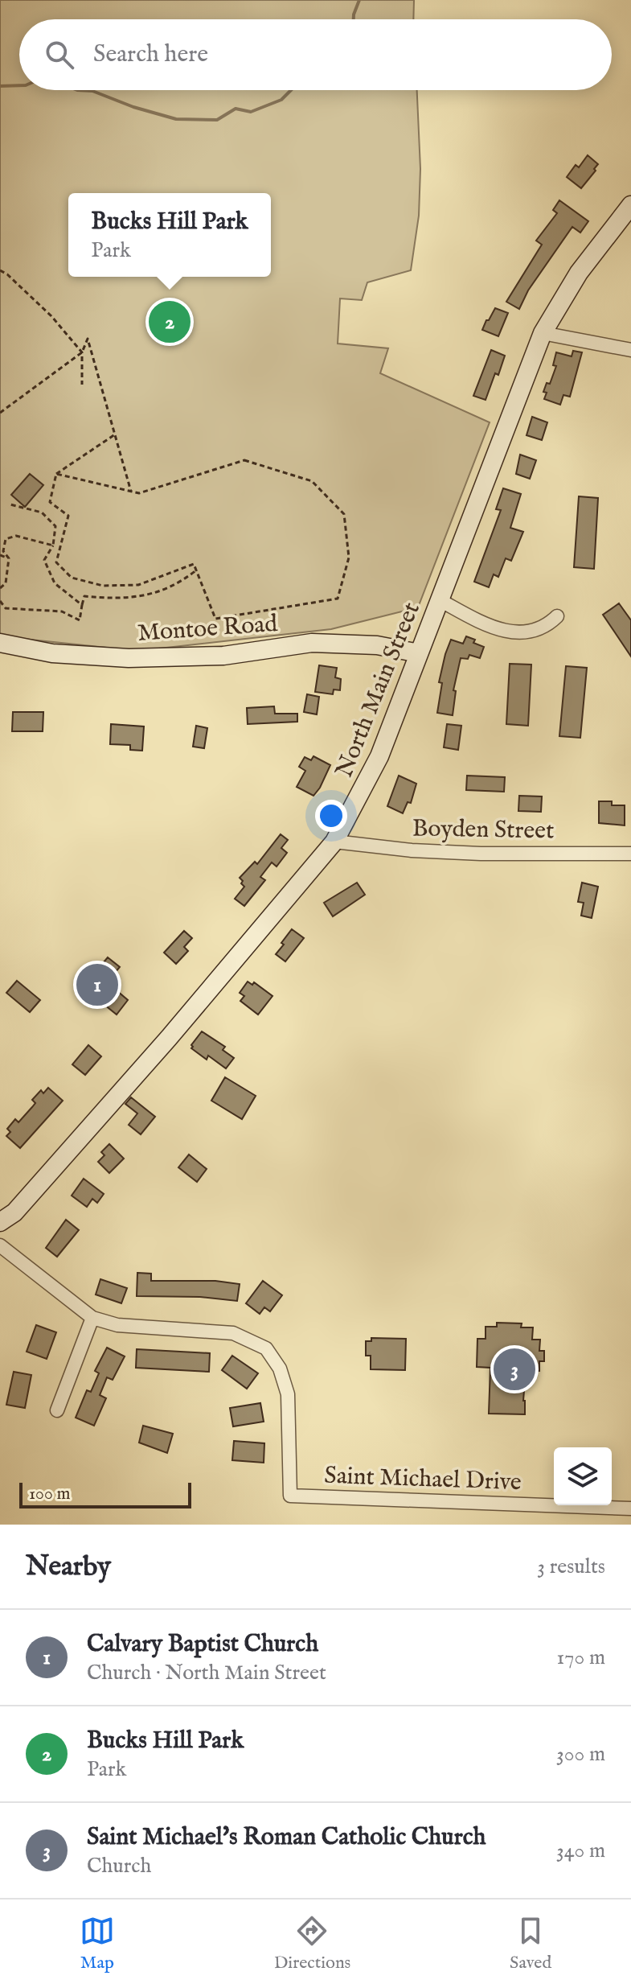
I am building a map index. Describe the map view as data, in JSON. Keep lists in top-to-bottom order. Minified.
{"streets":{"main road":["Montoe Road","North Main Street"],"street":["Boyden Street","Saint Michael Drive"]},"crossings":[["Montoe Road","North Main Street"],["North Main Street","Boyden Street"]],"scale_bar":"100 m","page":{"search":"Search here","popup":["Bucks Hill Park","Park"],"pins":["2","1","3"],"scale":"100 m","heading":["Nearby","3 results"],"list":[{"mark":"1","name":"Calvary Baptist Church","note":"Church · North Main Street","value":"170 m"},{"mark":"2","name":"Bucks Hill Park","note":"Park","value":"300 m"},{"mark":"3","name":"Saint Michael's Roman Catholic Church","note":"Church","value":"340 m"}],"nav":["Map","Directions","Saved"]}}
